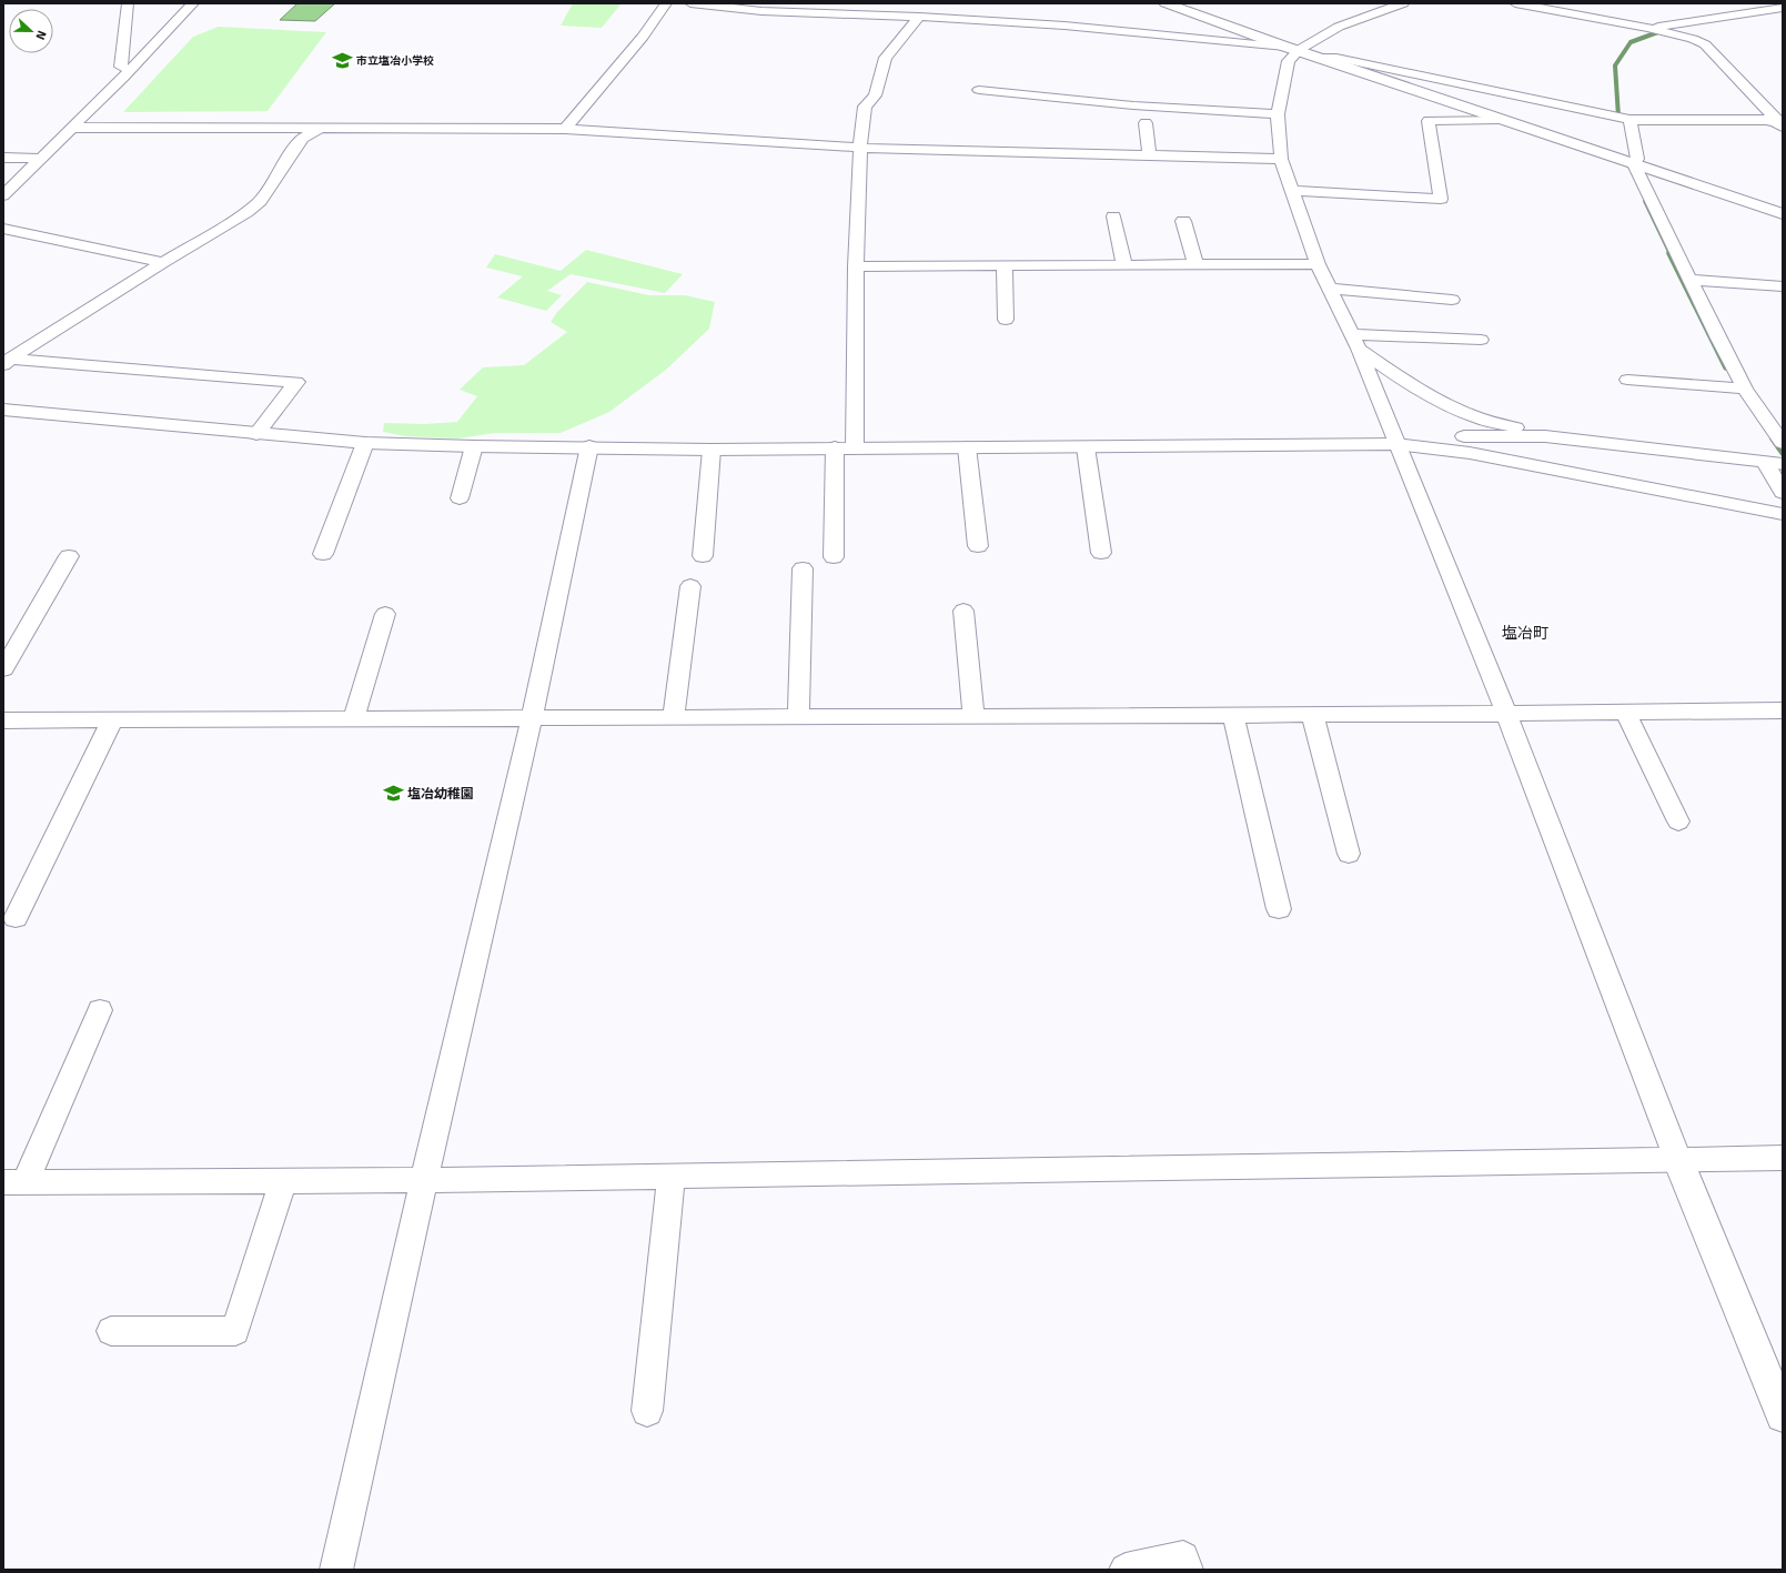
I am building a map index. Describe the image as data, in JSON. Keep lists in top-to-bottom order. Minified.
{"districts":["塩冶町"],"places":{"school or university":["市立塩冶小学校","塩冶幼稚園"]},"north":"right"}
